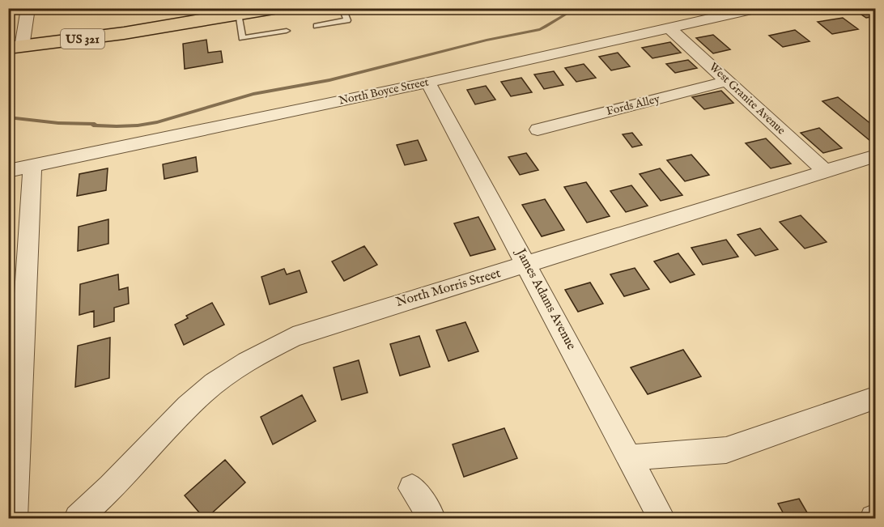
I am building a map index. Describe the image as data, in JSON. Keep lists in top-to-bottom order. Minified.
{"streets":{"main road":["US 321"],"street":["North Boyce Street","West Granite Avenue","Fords Alley","North Morris Street","James Adams Avenue"]},"crossings":[["North Boyce Street","West Granite Avenue"],["North Boyce Street","James Adams Avenue"],["West Granite Avenue","Fords Alley"],["West Granite Avenue","North Morris Street"],["North Morris Street","James Adams Avenue"]]}
